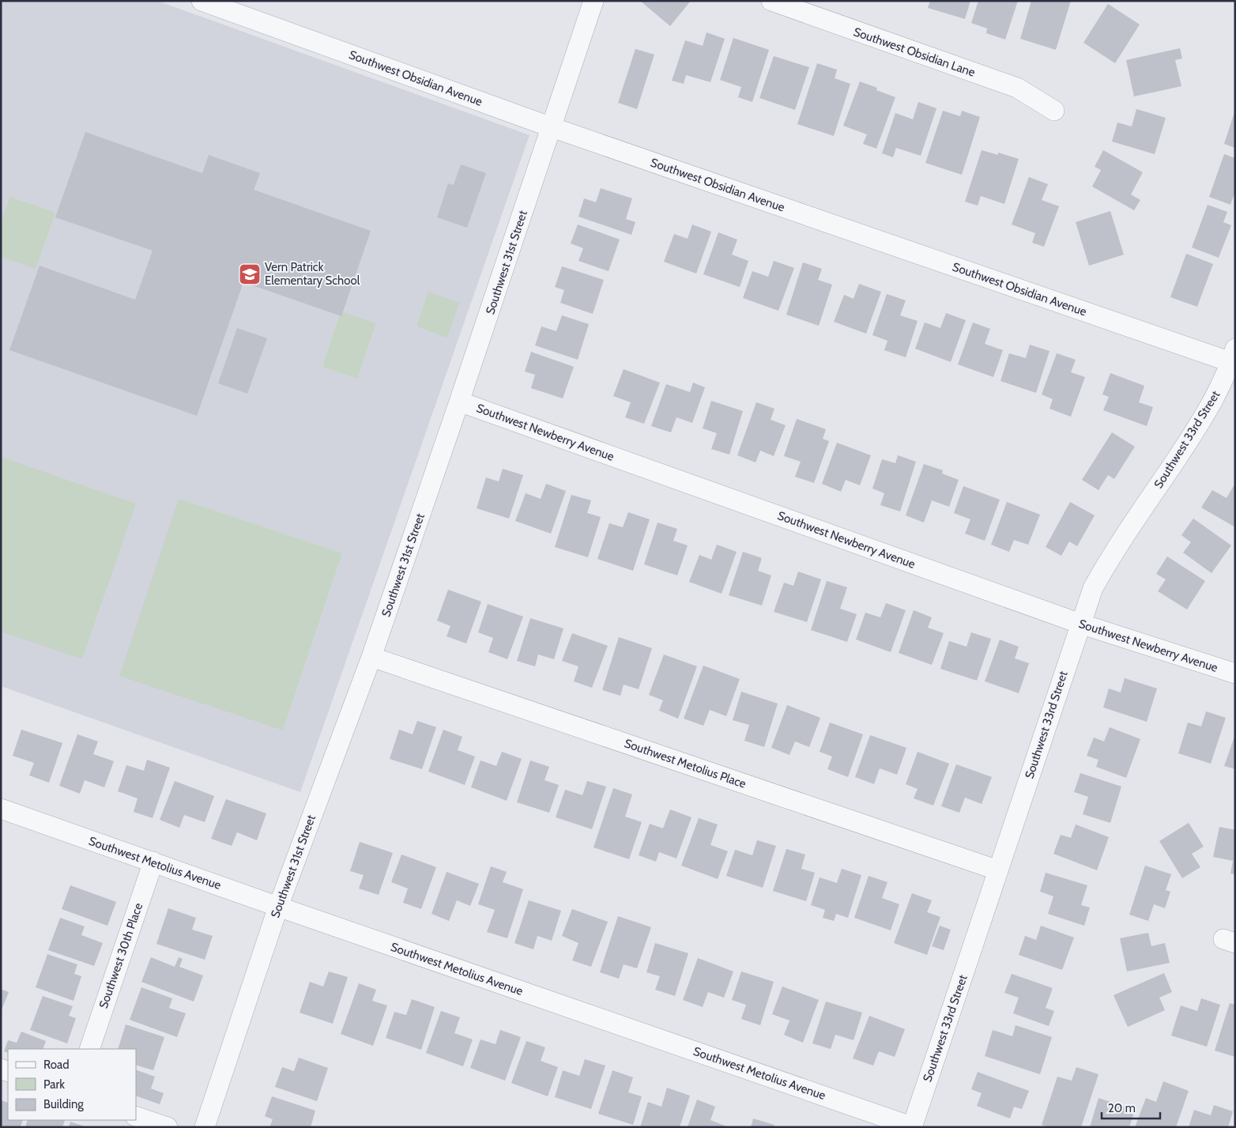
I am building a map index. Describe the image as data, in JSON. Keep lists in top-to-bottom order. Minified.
{"streets":{"street":["Southwest Obsidian Lane","Southwest Obsidian Avenue","Southwest 31st Street","Southwest Newberry Avenue","Southwest 33rd Street","Southwest Metolius Place","Southwest Metolius Avenue","Southwest 30th Place"]},"crossings":[["Southwest Obsidian Avenue","Southwest 31st Street"],["Southwest Obsidian Avenue","Southwest 33rd Street"],["Southwest 31st Street","Southwest Newberry Avenue"],["Southwest 31st Street","Southwest Metolius Place"],["Southwest 31st Street","Southwest Metolius Avenue"],["Southwest Newberry Avenue","Southwest 33rd Street"],["Southwest 33rd Street","Southwest Metolius Place"],["Southwest 33rd Street","Southwest Metolius Avenue"],["Southwest Metolius Avenue","Southwest 30th Place"]],"places":{"school or university":["Vern Patrick Elementary School"]},"legend":["Road","Park","Building"],"scale_bar":"20 m"}
